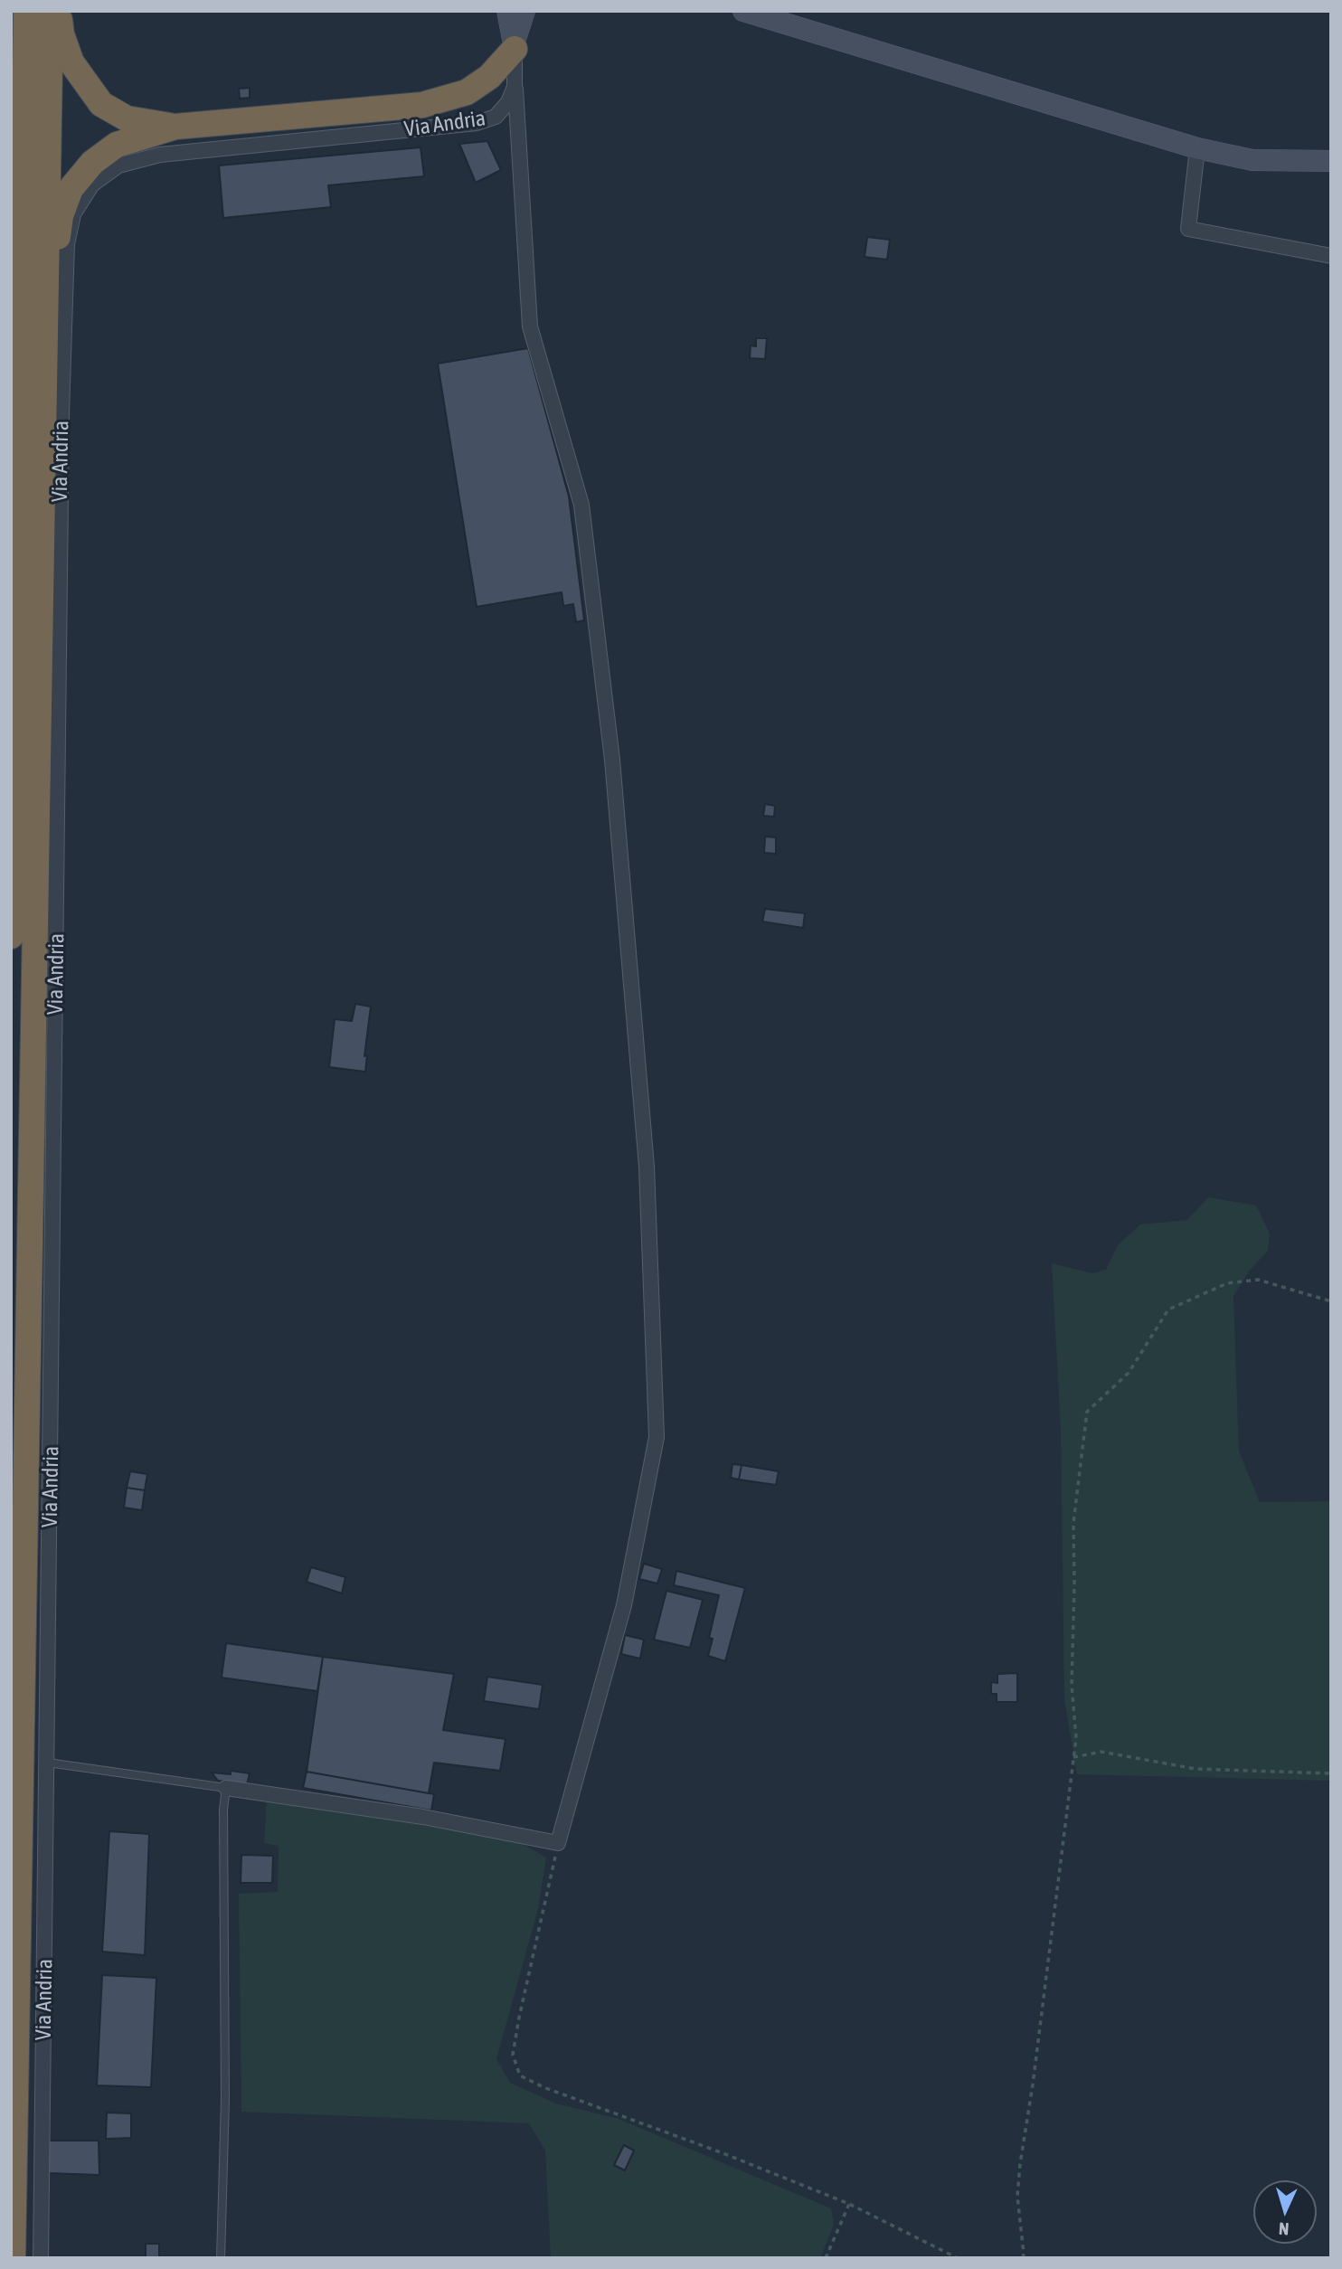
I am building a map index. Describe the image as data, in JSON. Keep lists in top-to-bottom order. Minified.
{"streets":{"street":["Via Andria"]},"north":"bottom"}
